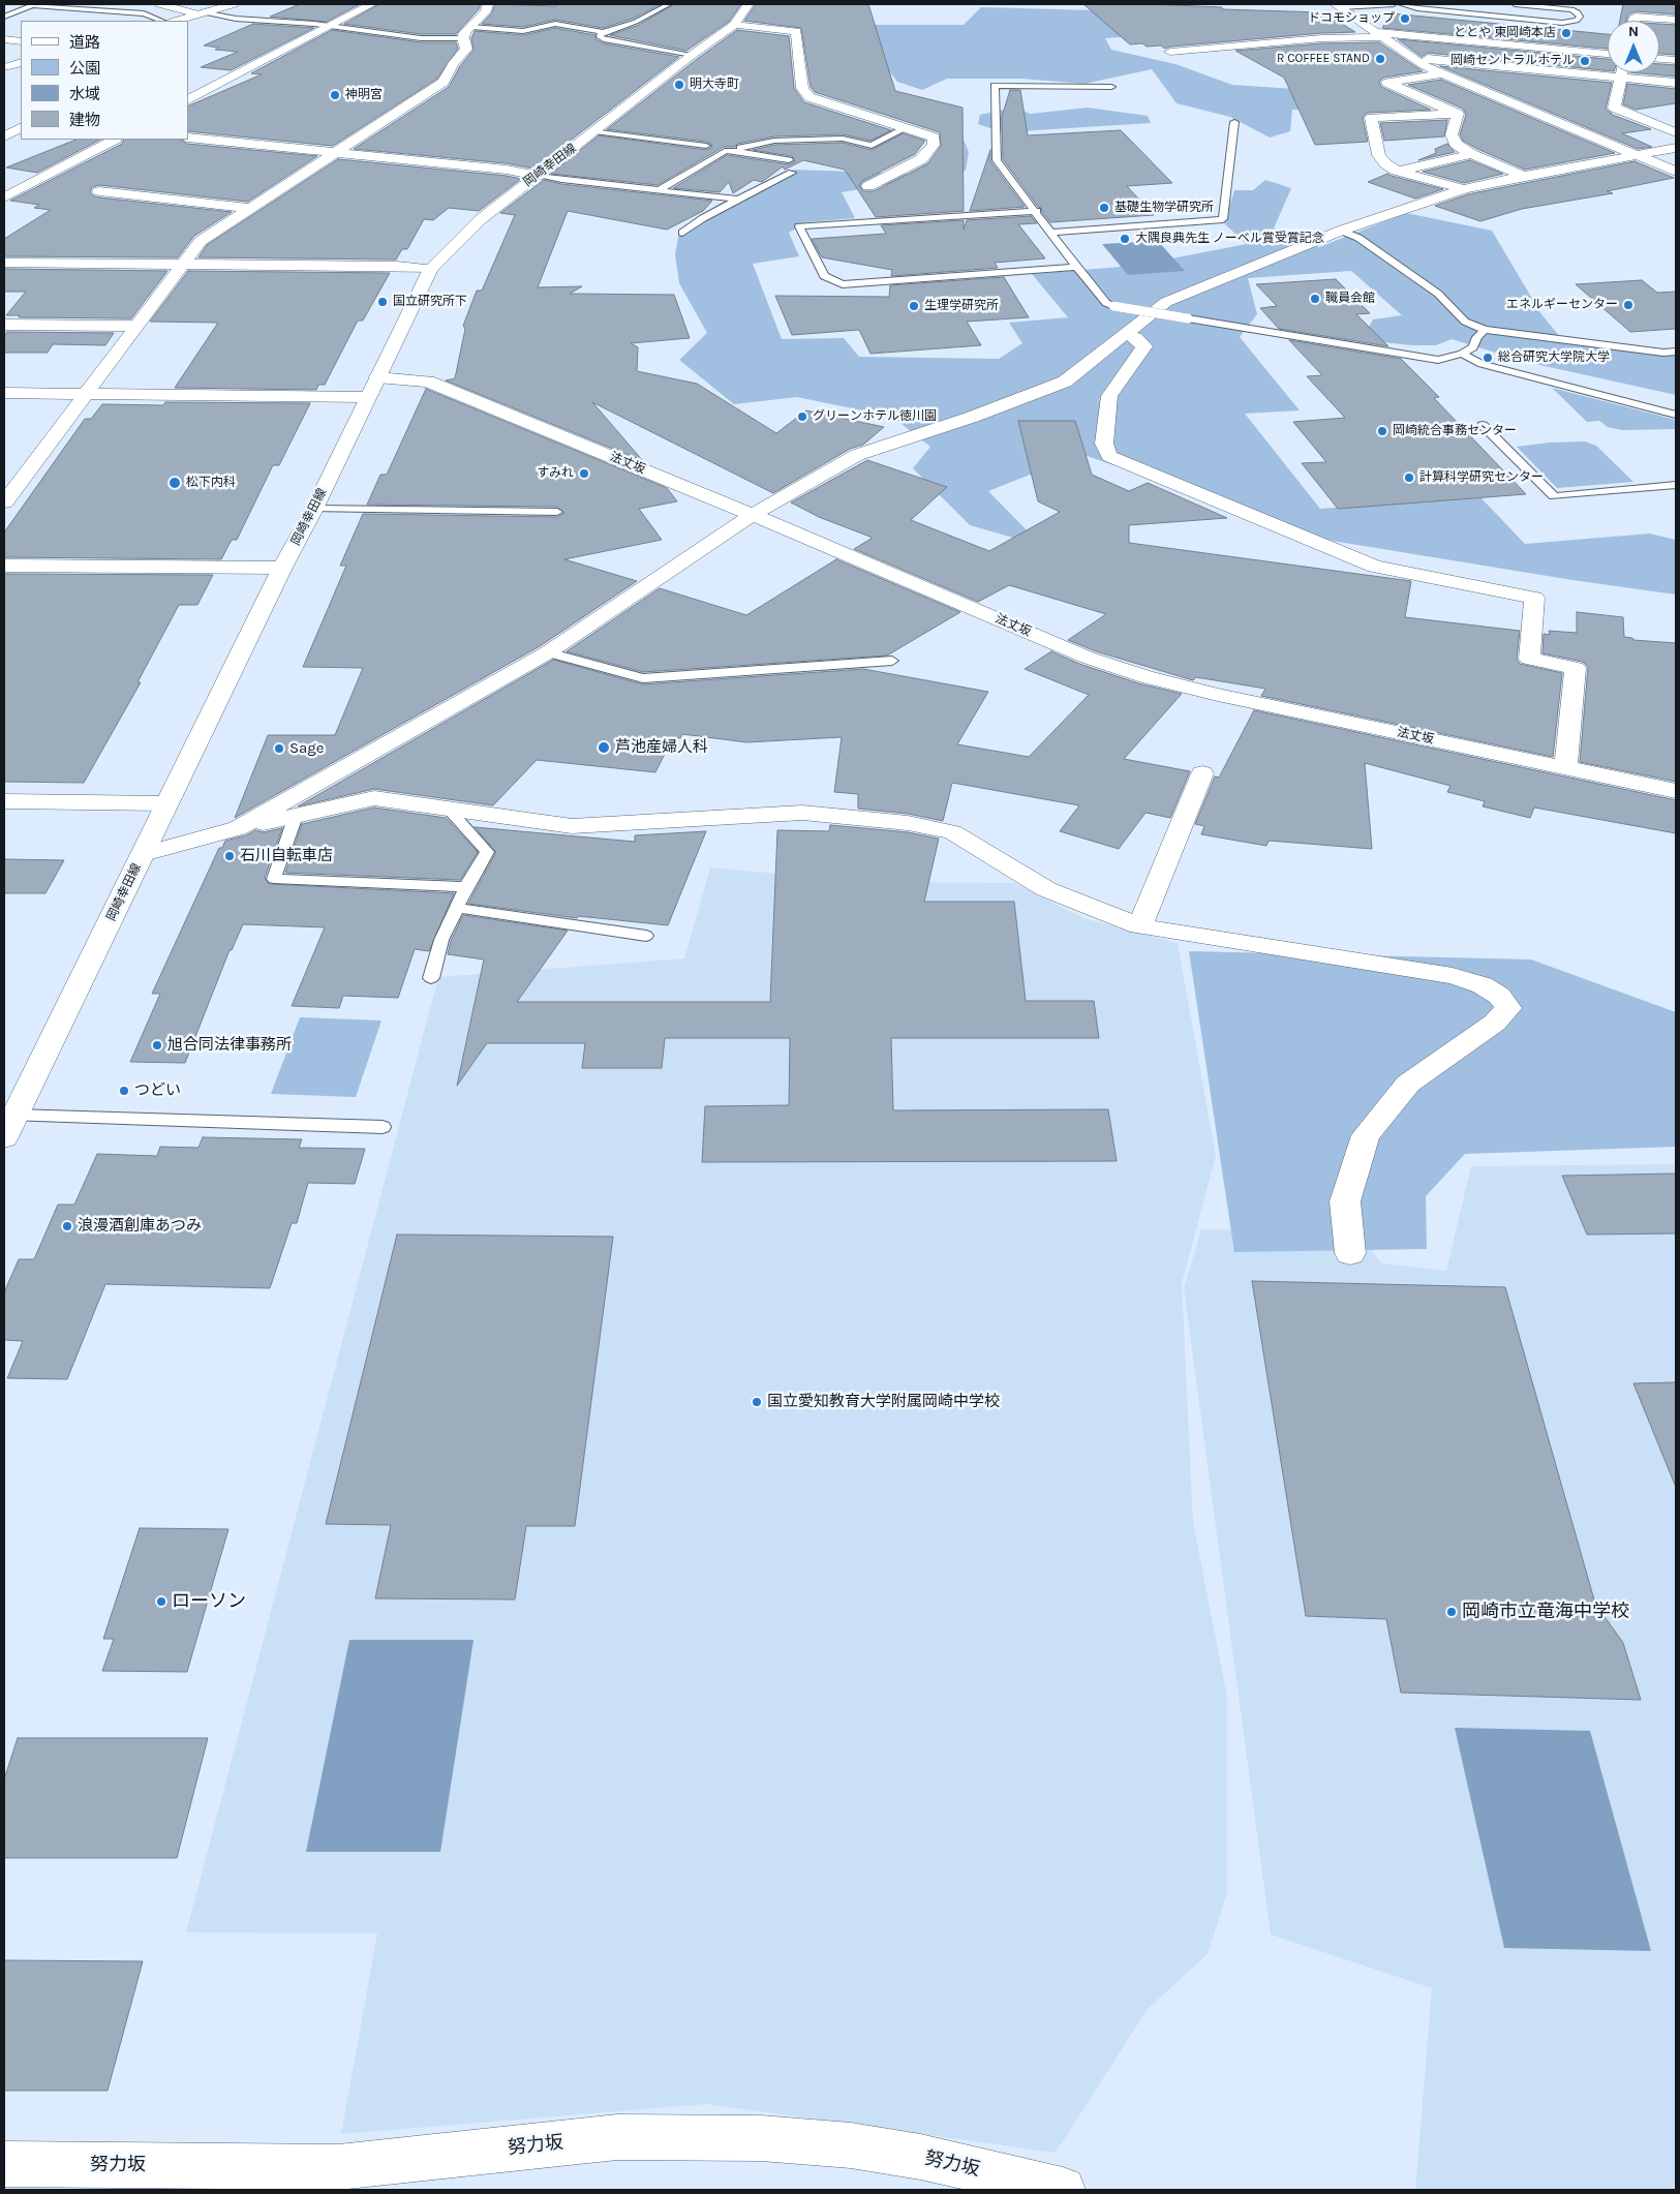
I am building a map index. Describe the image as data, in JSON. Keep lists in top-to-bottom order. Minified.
{"streets":{"street":["岡崎幸田線","法丈坂","努力坂"]},"crossings":[["岡崎幸田線","法丈坂"]],"places":["ドコモショップ","ととや 東岡崎本店","R COFFEE STAND","岡崎セントラルホテル","明大寺町","神明宮","基礎生物学研究所","大隅良典先生 ノーベル賞受賞記念","職員会館","国立研究所下","エネルギーセンター","生理学研究所","総合研究大学院大学","グリーンホテル徳川園","岡崎統合事務センター","すみれ","計算科学研究センター","松下内科","芦池産婦人科","Sage","石川自転車店","旭合同法律事務所","つどい","浪漫酒創庫あつみ","国立愛知教育大学附属岡崎中学校","ローソン","岡崎市立竜海中学校"],"legend":["道路","公園","水域","建物"],"north":"top"}
